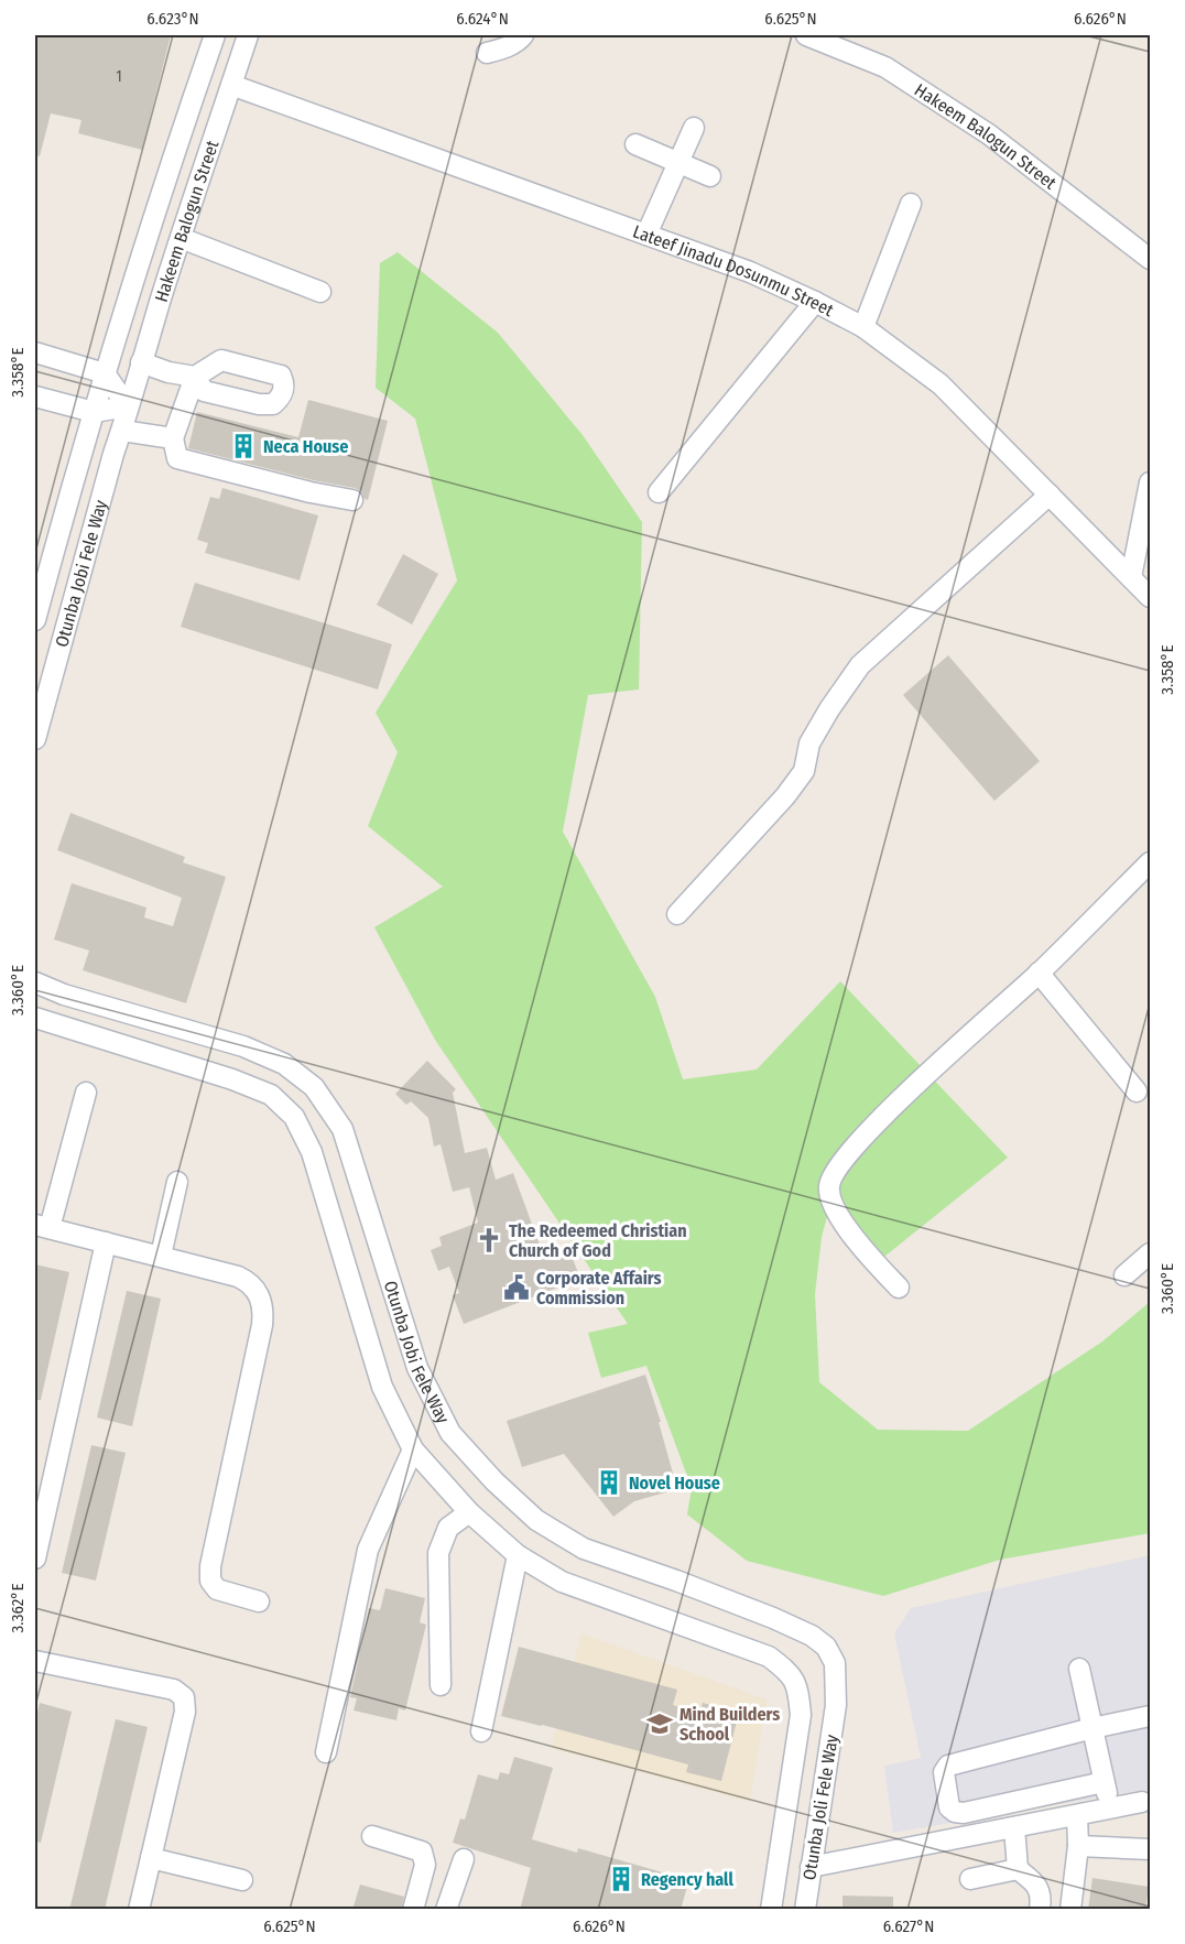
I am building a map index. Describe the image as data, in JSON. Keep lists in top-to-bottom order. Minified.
{"streets":{"street":["Hakeem Balogun Street","Lateef Jinadu Dosunmu Street","Otunba Jobi Fele Way","Otunba Joli Fele Way"]},"crossings":[["Hakeem Balogun Street","Lateef Jinadu Dosunmu Street"],["Hakeem Balogun Street","Otunba Jobi Fele Way"],["Otunba Jobi Fele Way","Otunba Joli Fele Way"]],"places":{"building":["Neca House","Novel House","Regency hall"],"church":["The Redeemed Christian Church of God"],"public building":["Corporate Affairs Commission"],"school or university":["Mind Builders School"]},"house_numbers":["1"],"coordinates":["6.623°N","6.624°N","6.625°N","6.626°N","3.358°E","3.360°E","3.362°E","6.627°N"]}
